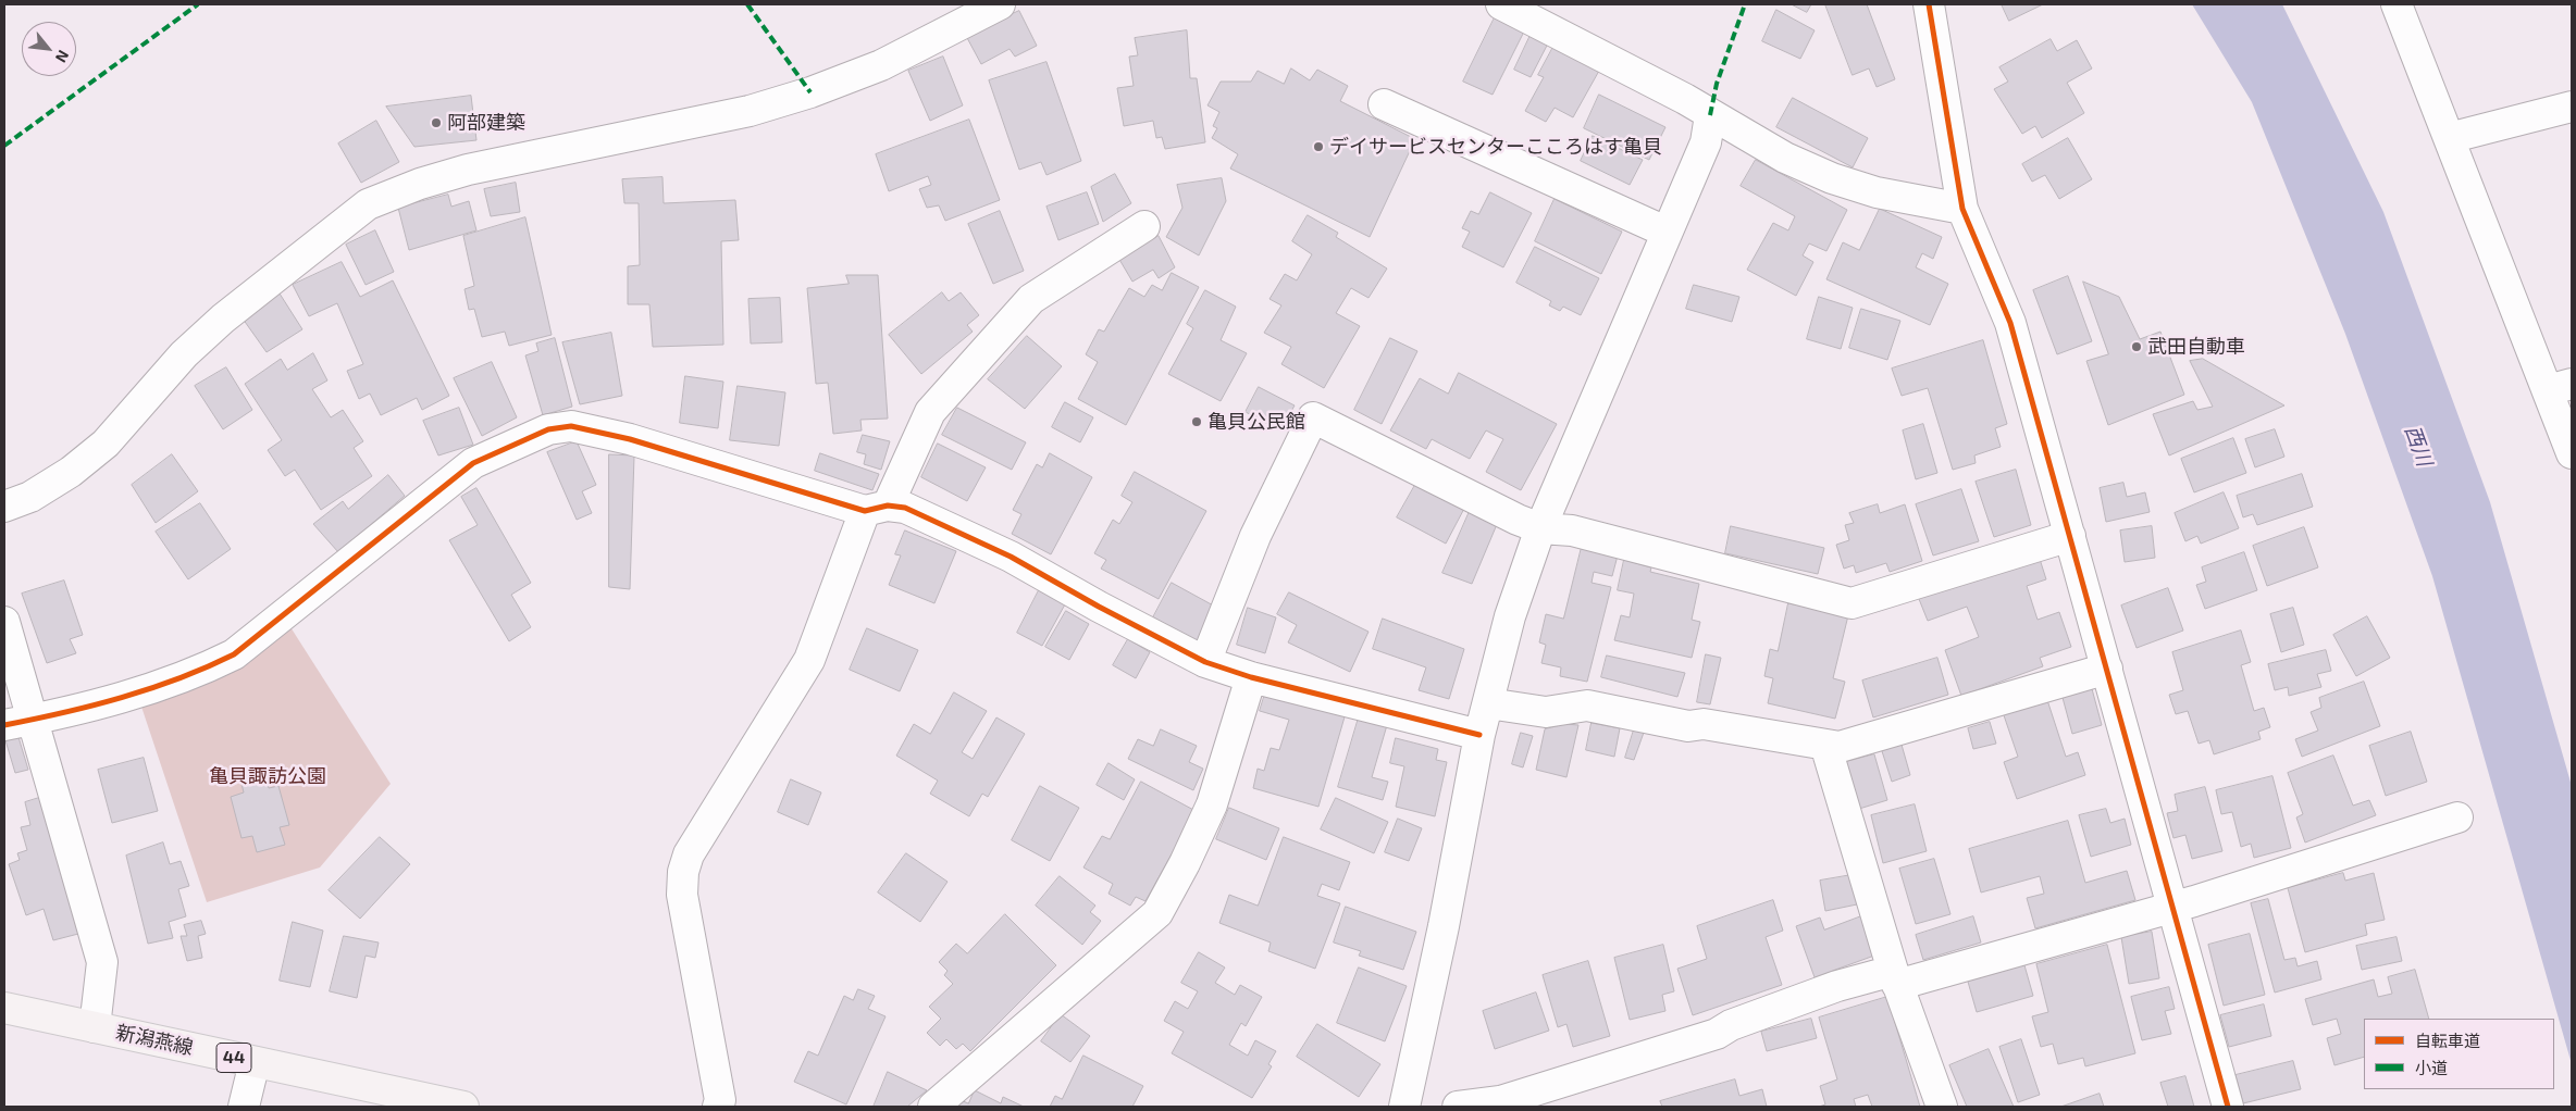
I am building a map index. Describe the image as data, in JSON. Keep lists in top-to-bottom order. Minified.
{"streets":{"main road":["新潟燕線","44"]},"water":["西川"],"parks":["亀貝諏訪公園"],"places":["阿部建築","デイサービスセンターこころはす亀貝","武田自動車","亀貝公民館"],"legend":["自転車道","小道"],"north":"bottom right"}
